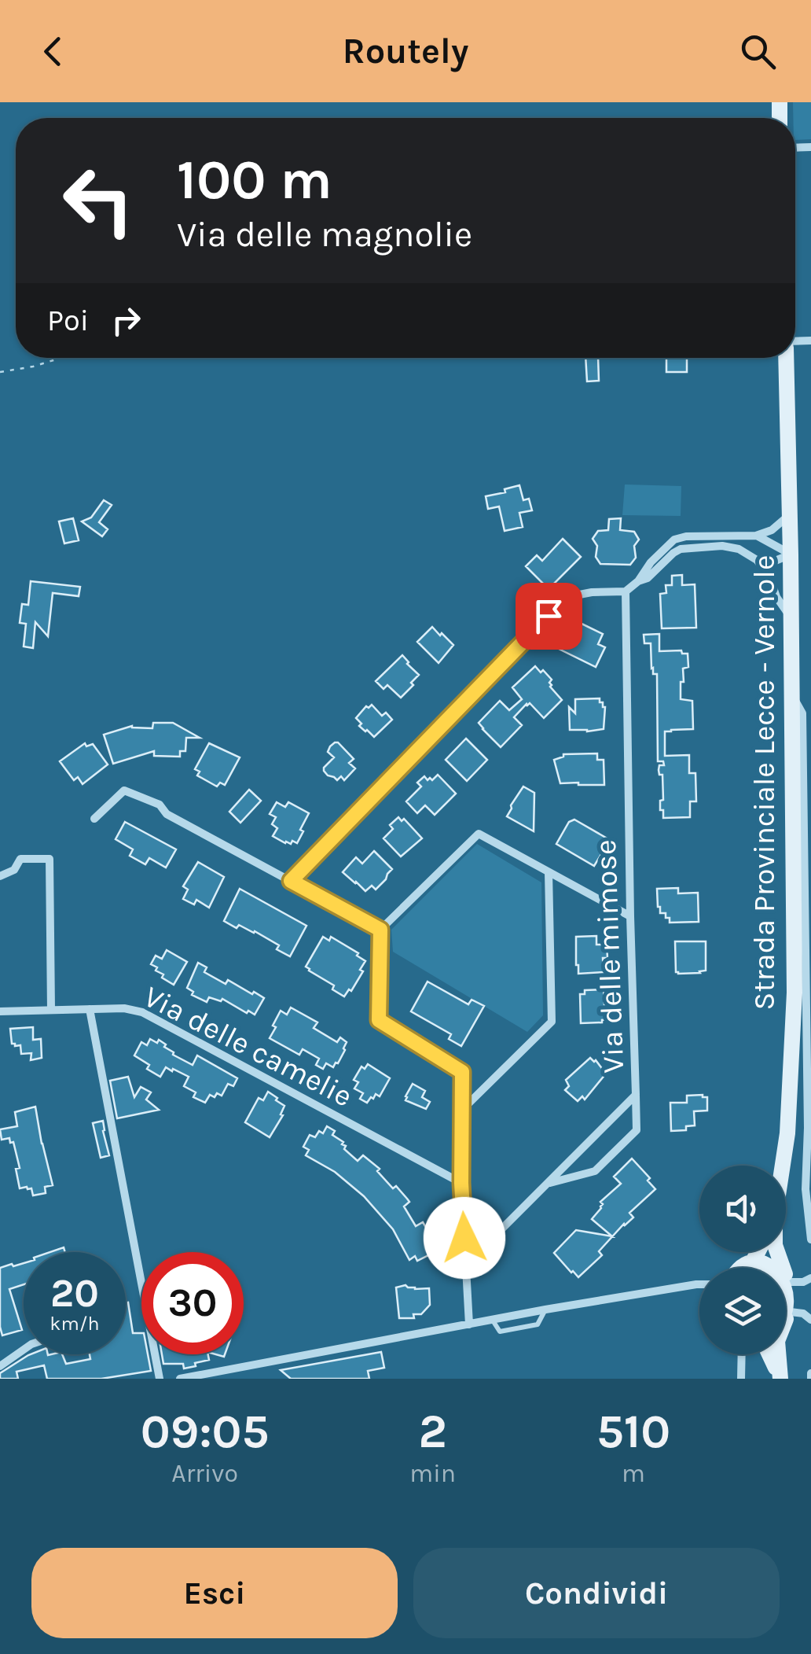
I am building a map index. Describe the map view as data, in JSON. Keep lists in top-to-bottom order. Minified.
{"streets":{"main road":["Strada Provinciale Lecce - Vernole"],"street":["Via delle mimose","Via delle camelie"]},"page":{"header":"Routely","turn":["100 m","Via delle magnolie"],"then":"Poi","speed":"20 km/h","limit":"30","eta":["09:05","Arrivo","2","min","510","m"],"buttons":["Esci","Condividi"]}}
